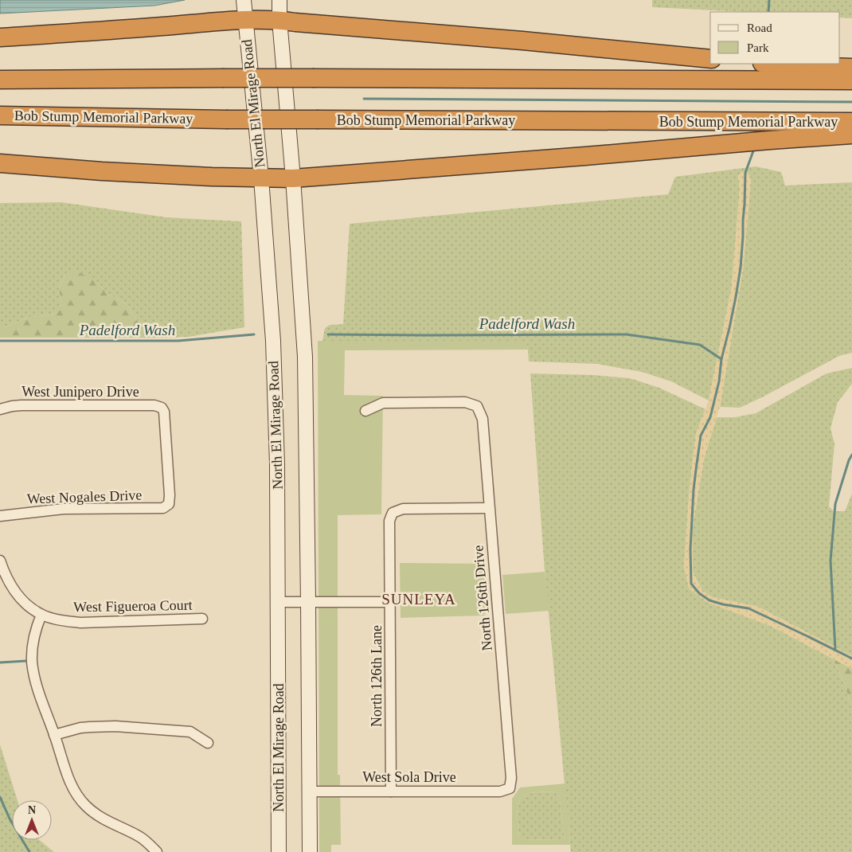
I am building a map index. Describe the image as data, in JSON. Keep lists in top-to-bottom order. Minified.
{"streets":{"highway":["Bob Stump Memorial Parkway"],"main road":["North El Mirage Road"],"street":["West Junipero Drive","West Nogales Drive","North 126th Drive","West Figueroa Court","North 126th Lane","West Sola Drive"]},"crossings":[["North El Mirage Road","West Sola Drive"],["West Junipero Drive","West Nogales Drive"],["North 126th Drive","North 126th Lane"],["North 126th Drive","West Sola Drive"],["North 126th Lane","West Sola Drive"]],"districts":["SUNLEYA"],"water":["Padelford Wash"],"legend":["Road","Park"],"north":"top"}
